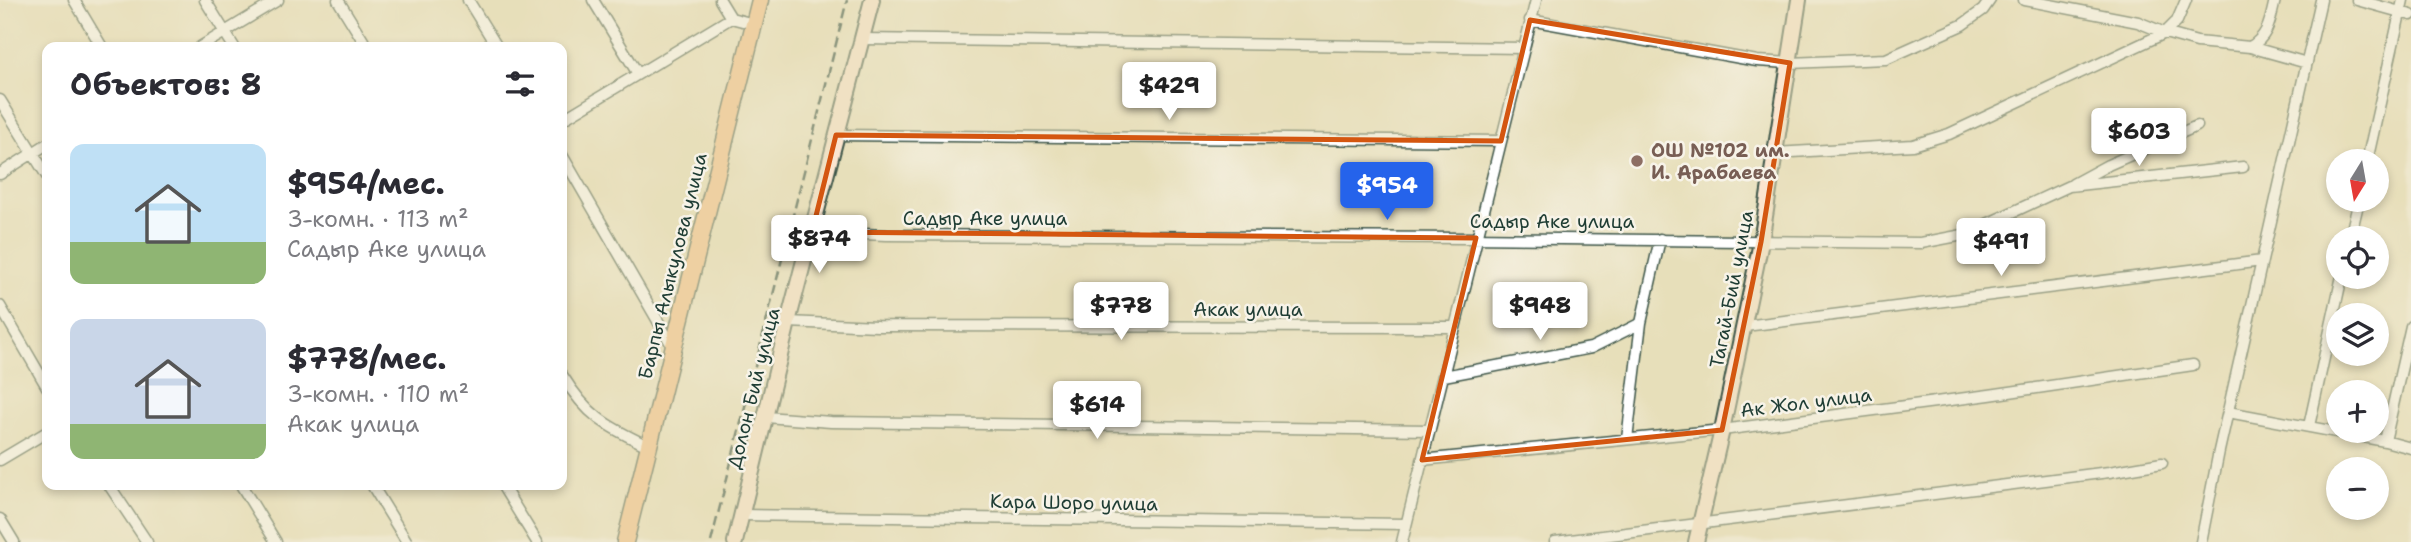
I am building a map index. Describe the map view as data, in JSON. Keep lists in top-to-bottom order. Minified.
{"streets":{"main road":["Барпы Алыкулова улица"],"street":["Садыр Аке улица","Тагай-Бий улица","Акак улица","Долон Бий улица","Ак Жол улица","Кара Шоро улица"]},"crossings":[["Садыр Аке улица","Тагай-Бий улица"],["Садыр Аке улица","Долон Бий улица"],["Тагай-Бий улица","Ак Жол улица"],["Акак улица","Долон Бий улица"],["Долон Бий улица","Кара Шоро улица"]],"places":["ОШ №102 им. И. Арабаева"],"north":"bottom","page":{"heading":"Объектов: 8","price":["$429","$603","$954","$874","$491","$778","$948","$614"],"list":[{"name":"$954/мес.","note":"3-комн. · 113 m² · Садыр Аке улица"},{"name":"$778/мес.","note":"3-комн. · 110 m² · Акак улица"}],"map_buttons":["+","−"]}}
